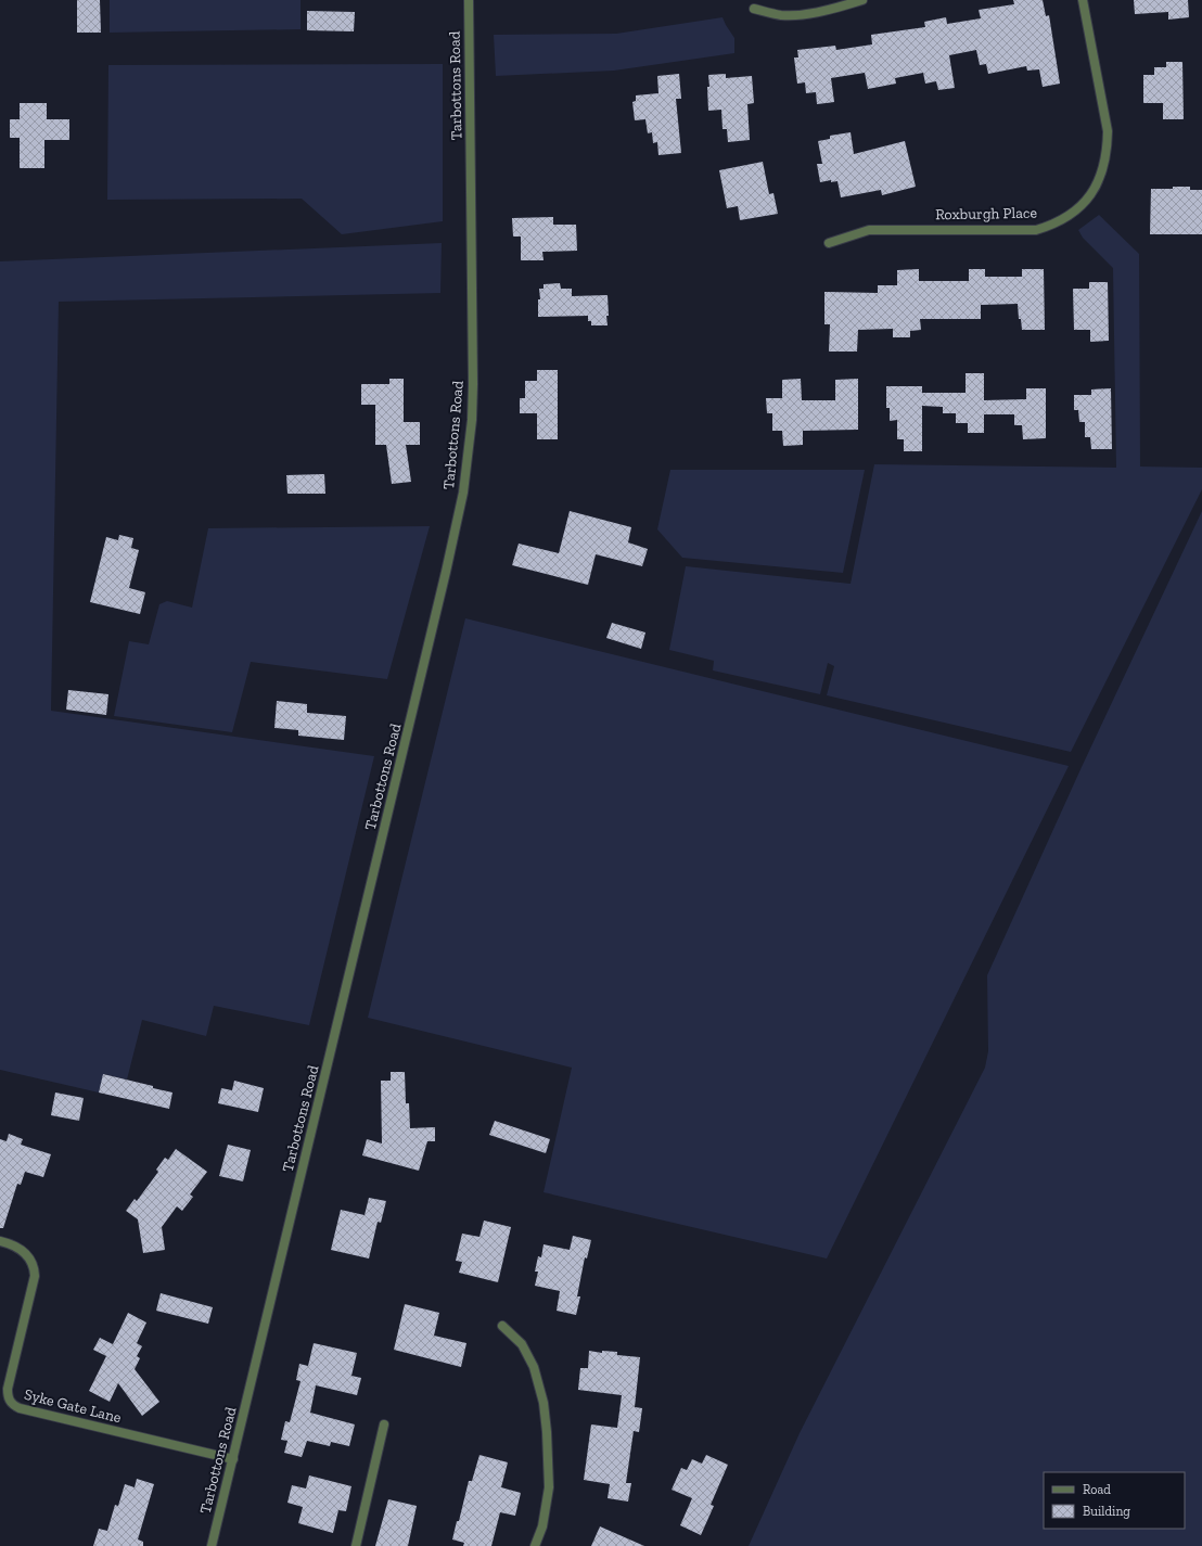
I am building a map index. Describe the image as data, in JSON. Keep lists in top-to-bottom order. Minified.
{"streets":{"street":["Tarbottons Road","Roxburgh Place","Syke Gate Lane"]},"crossings":[["Tarbottons Road","Syke Gate Lane"]],"legend":["Road","Building"]}
